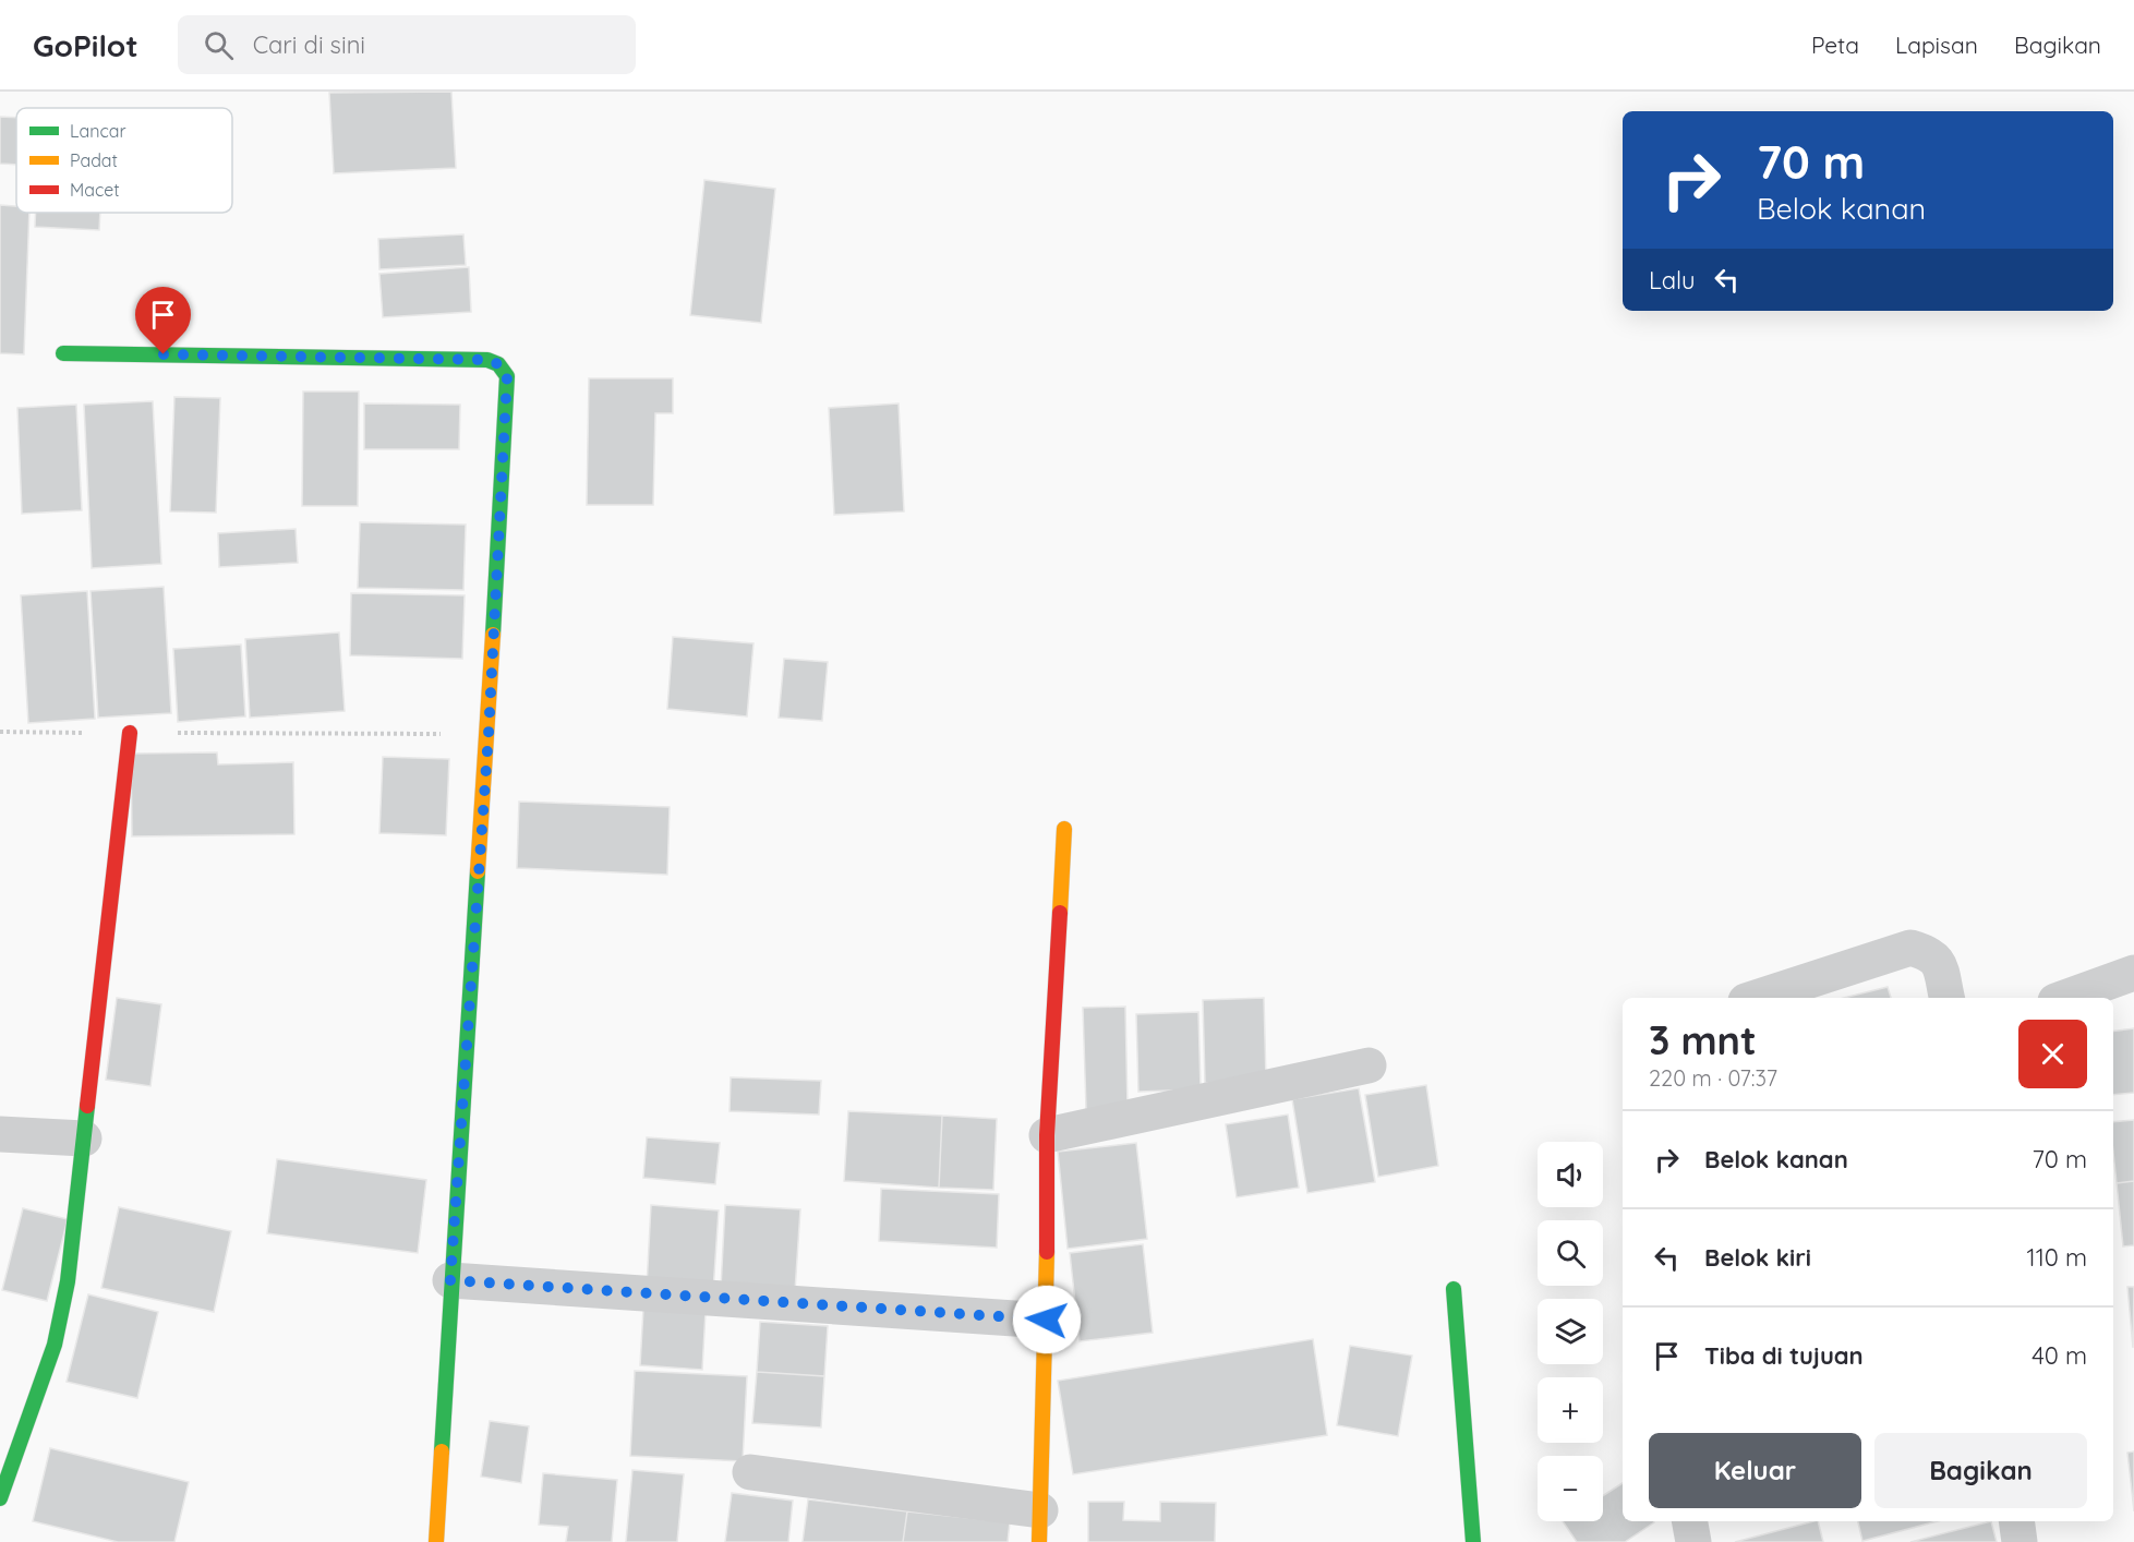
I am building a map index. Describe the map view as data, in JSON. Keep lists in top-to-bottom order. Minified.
{"legend":["Lancar","Padat","Macet"],"page":{"header":"GoPilot","search":"Cari di sini","nav":["Peta","Lapisan","Bagikan"],"turn":["70 m","Belok kanan"],"then":"Lalu","heading":["3 mnt","220 m · 07:37"],"list":[{"name":"Belok kanan","value":"70 m"},{"name":"Belok kiri","value":"110 m"},{"name":"Tiba di tujuan","value":"40 m"}],"map_buttons":["+","−"],"buttons":["Keluar","Bagikan"]}}
